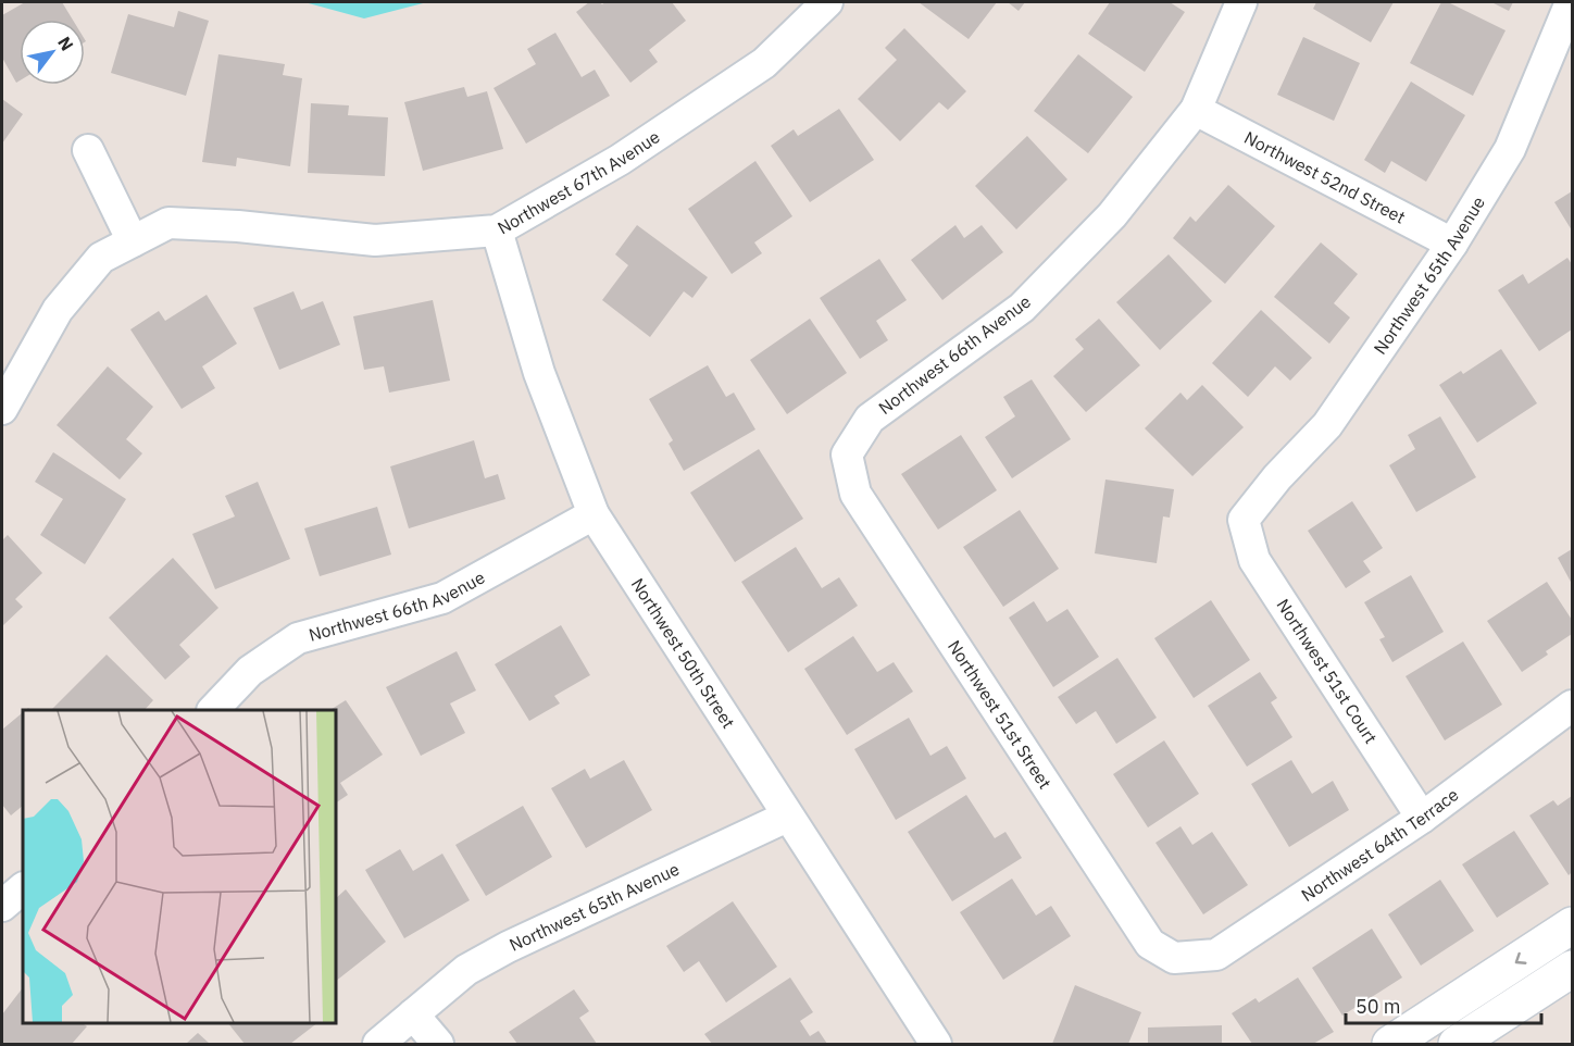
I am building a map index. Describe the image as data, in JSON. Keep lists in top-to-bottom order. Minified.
{"streets":{"street":["Northwest 52nd Street","Northwest 67th Avenue","Northwest 65th Avenue","Northwest 66th Avenue","Northwest 50th Street","Northwest 51st Court","Northwest 51st Street","Northwest 64th Terrace"]},"crossings":[["Northwest 52nd Street","Northwest 65th Avenue"],["Northwest 52nd Street","Northwest 66th Avenue"],["Northwest 67th Avenue","Northwest 50th Street"],["Northwest 65th Avenue","Northwest 50th Street"],["Northwest 65th Avenue","Northwest 51st Court"],["Northwest 66th Avenue","Northwest 50th Street"],["Northwest 66th Avenue","Northwest 51st Street"],["Northwest 51st Court","Northwest 64th Terrace"],["Northwest 51st Street","Northwest 64th Terrace"]],"scale_bar":"50 m","north":"top right"}
